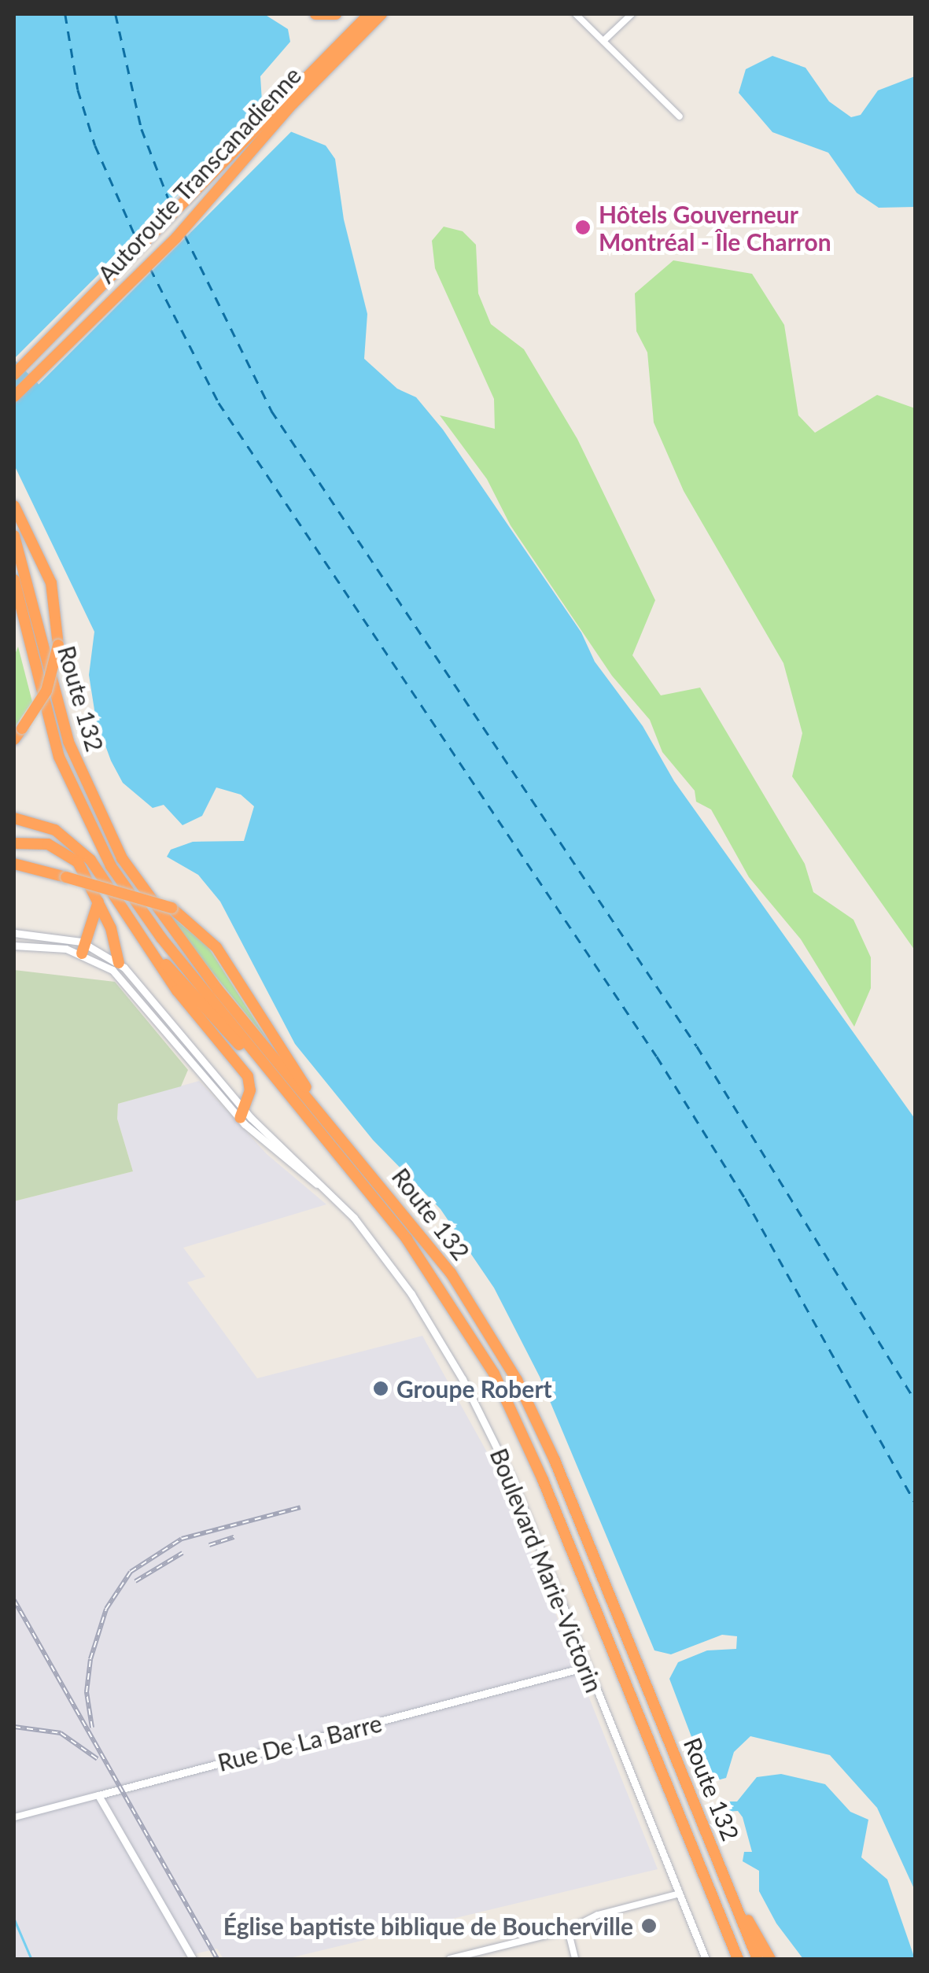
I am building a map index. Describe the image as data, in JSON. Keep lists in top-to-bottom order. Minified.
{"streets":{"highway":["Autoroute Transcanadienne","Route 132"],"street":["Boulevard Marie-Victorin","Rue De La Barre"]},"crossings":[["Boulevard Marie-Victorin","Rue De La Barre"]],"places":["Hôtels Gouverneur Montréal - Île Charron","Groupe Robert","Église baptiste biblique de Boucherville"]}
